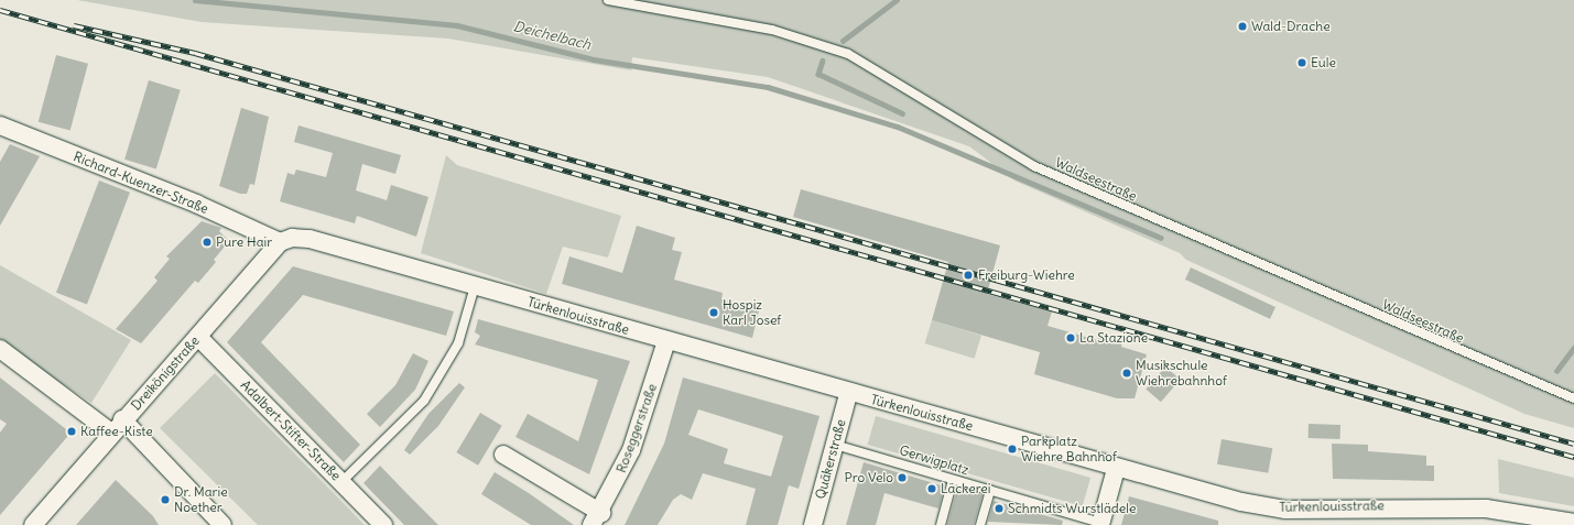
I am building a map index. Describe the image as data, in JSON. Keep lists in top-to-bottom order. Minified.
{"streets":{"street":["Richard-Kuenzer-Straße","Türkenlouisstraße","Dreikönigstraße","Roseggerstraße","Adalbert-Stifter-Straße","Quäkerstraße"],"lane":["Waldseestraße","Gerwigplatz"]},"crossings":[["Richard-Kuenzer-Straße","Türkenlouisstraße"],["Richard-Kuenzer-Straße","Dreikönigstraße"],["Türkenlouisstraße","Dreikönigstraße"],["Türkenlouisstraße","Roseggerstraße"],["Türkenlouisstraße","Quäkerstraße"],["Dreikönigstraße","Adalbert-Stifter-Straße"],["Quäkerstraße","Gerwigplatz"]],"water":["Deichelbach"],"places":["Wald-Drache","Eule","Pure Hair","Freiburg-Wiehre","Hospiz Karl Josef","La Stazione","Musikschule Wiehrebahnhof","Kaffee-Kiste","Parkplatz Wiehre Bahnhof","Pro Velo","Läckerei","Dr. Marie Noether","Schmidts Wurstlädele"]}
